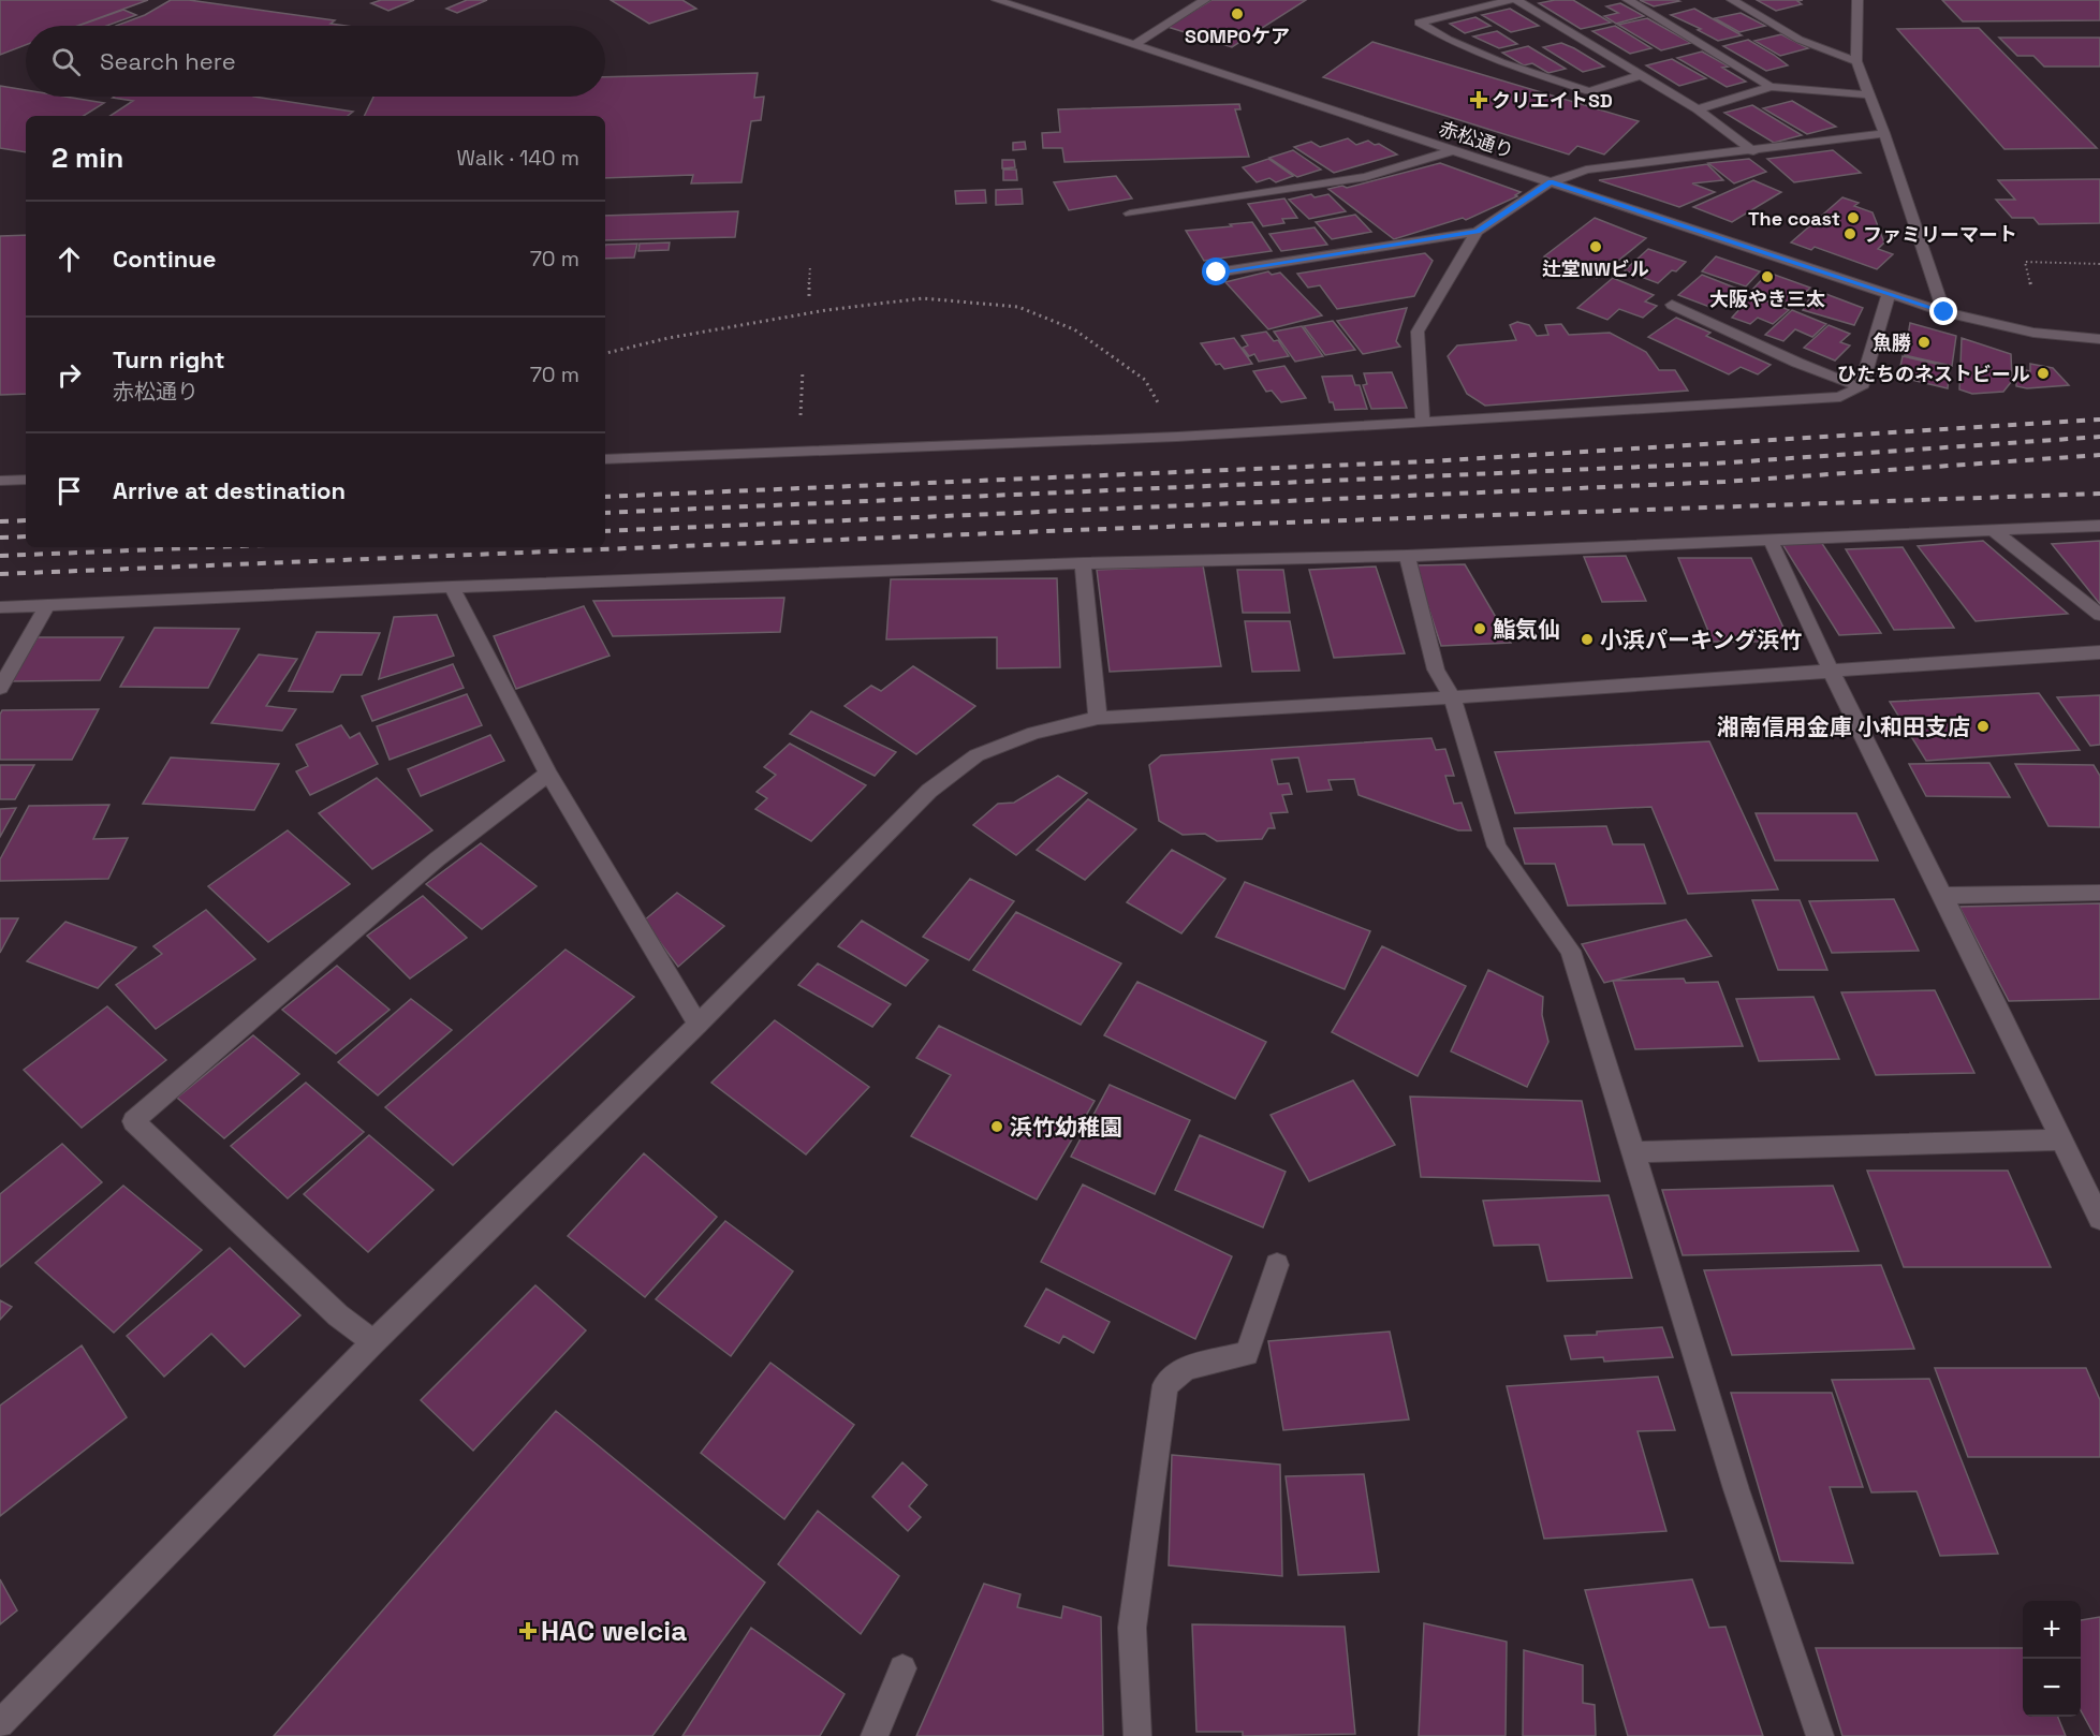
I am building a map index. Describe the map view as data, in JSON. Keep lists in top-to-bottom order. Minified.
{"streets":{"street":["赤松通り"]},"places":{"other":["SOMPOケア","The coast","ファミリーマート","辻堂NWビル","大阪やき三太","魚勝","ひたちのネストビール","鮨気仙","小浜パーキング浜竹","湘南信用金庫 小和田支店","浜竹幼稚園"],"health":["クリエイトSD","HAC welcia"]},"page":{"search":"Search here","heading":["2 min","Walk · 140 m"],"list":[["Continue","70 m"],["Turn right","赤松通り","70 m"],"Arrive at destination"],"map_buttons":["+","−"]}}
